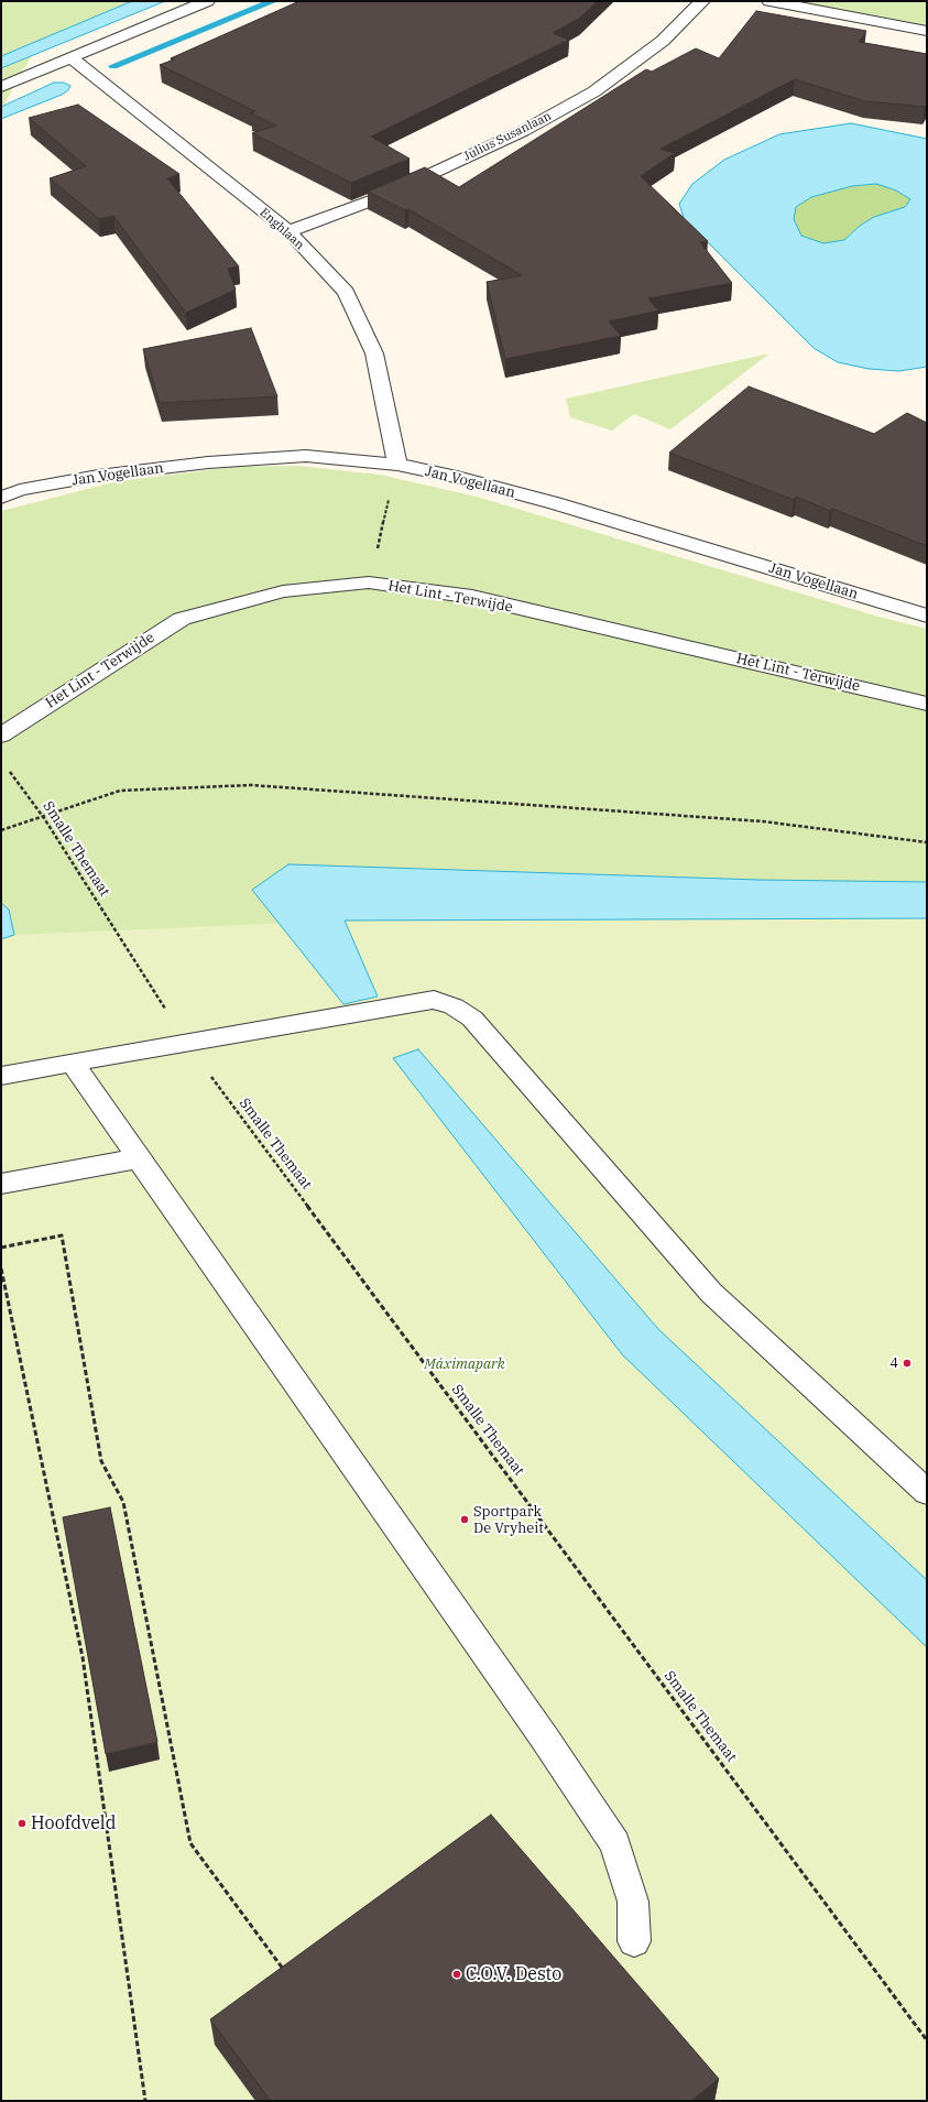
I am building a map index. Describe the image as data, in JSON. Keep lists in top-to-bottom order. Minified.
{"streets":{"street":["Julius Susanlaan","Enghlaan","Jan Vogellaan","Het Lint - Terwijde"],"path":["Smalle Themaat"]},"crossings":[["Julius Susanlaan","Enghlaan"],["Enghlaan","Jan Vogellaan"]],"parks":["Máximapark"],"places":["4","Sportpark De Vryheit","Hoofdveld","C.O.V. Desto"]}
